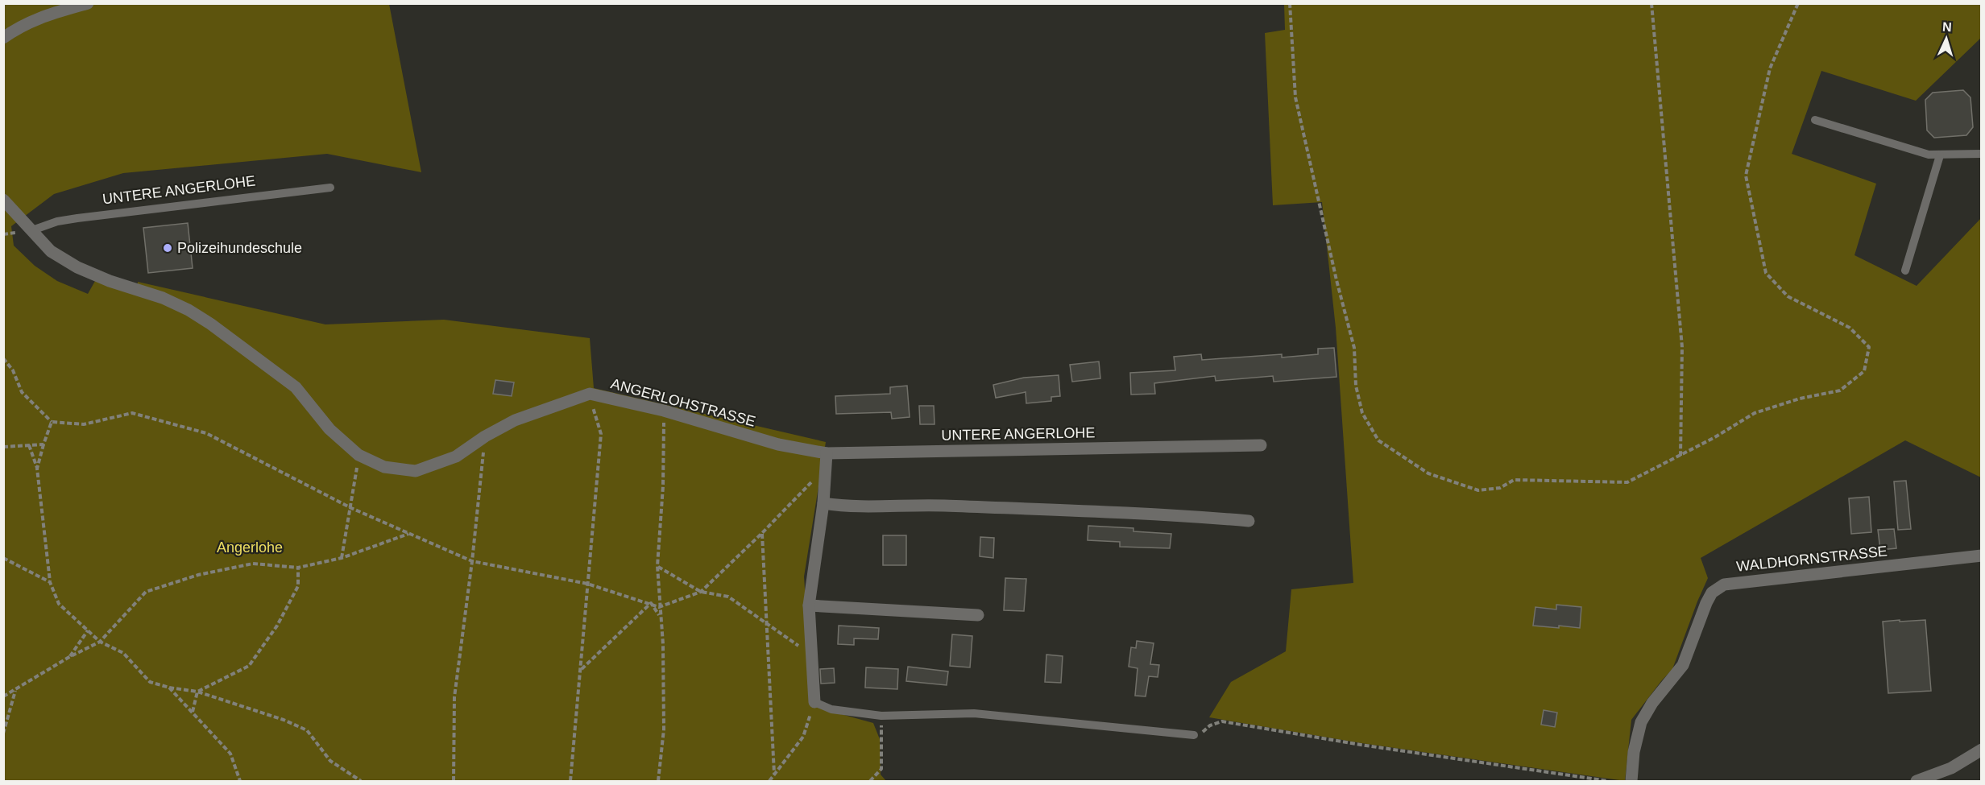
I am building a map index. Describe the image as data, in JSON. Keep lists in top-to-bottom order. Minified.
{"streets":{"street":["UNTERE ANGERLOHE","ANGERLOHSTRASSE","WALDHORNSTRASSE"]},"crossings":[["UNTERE ANGERLOHE","ANGERLOHSTRASSE"]],"parks":["Angerlohe"],"places":["Polizeihundeschule"],"north":"top"}
